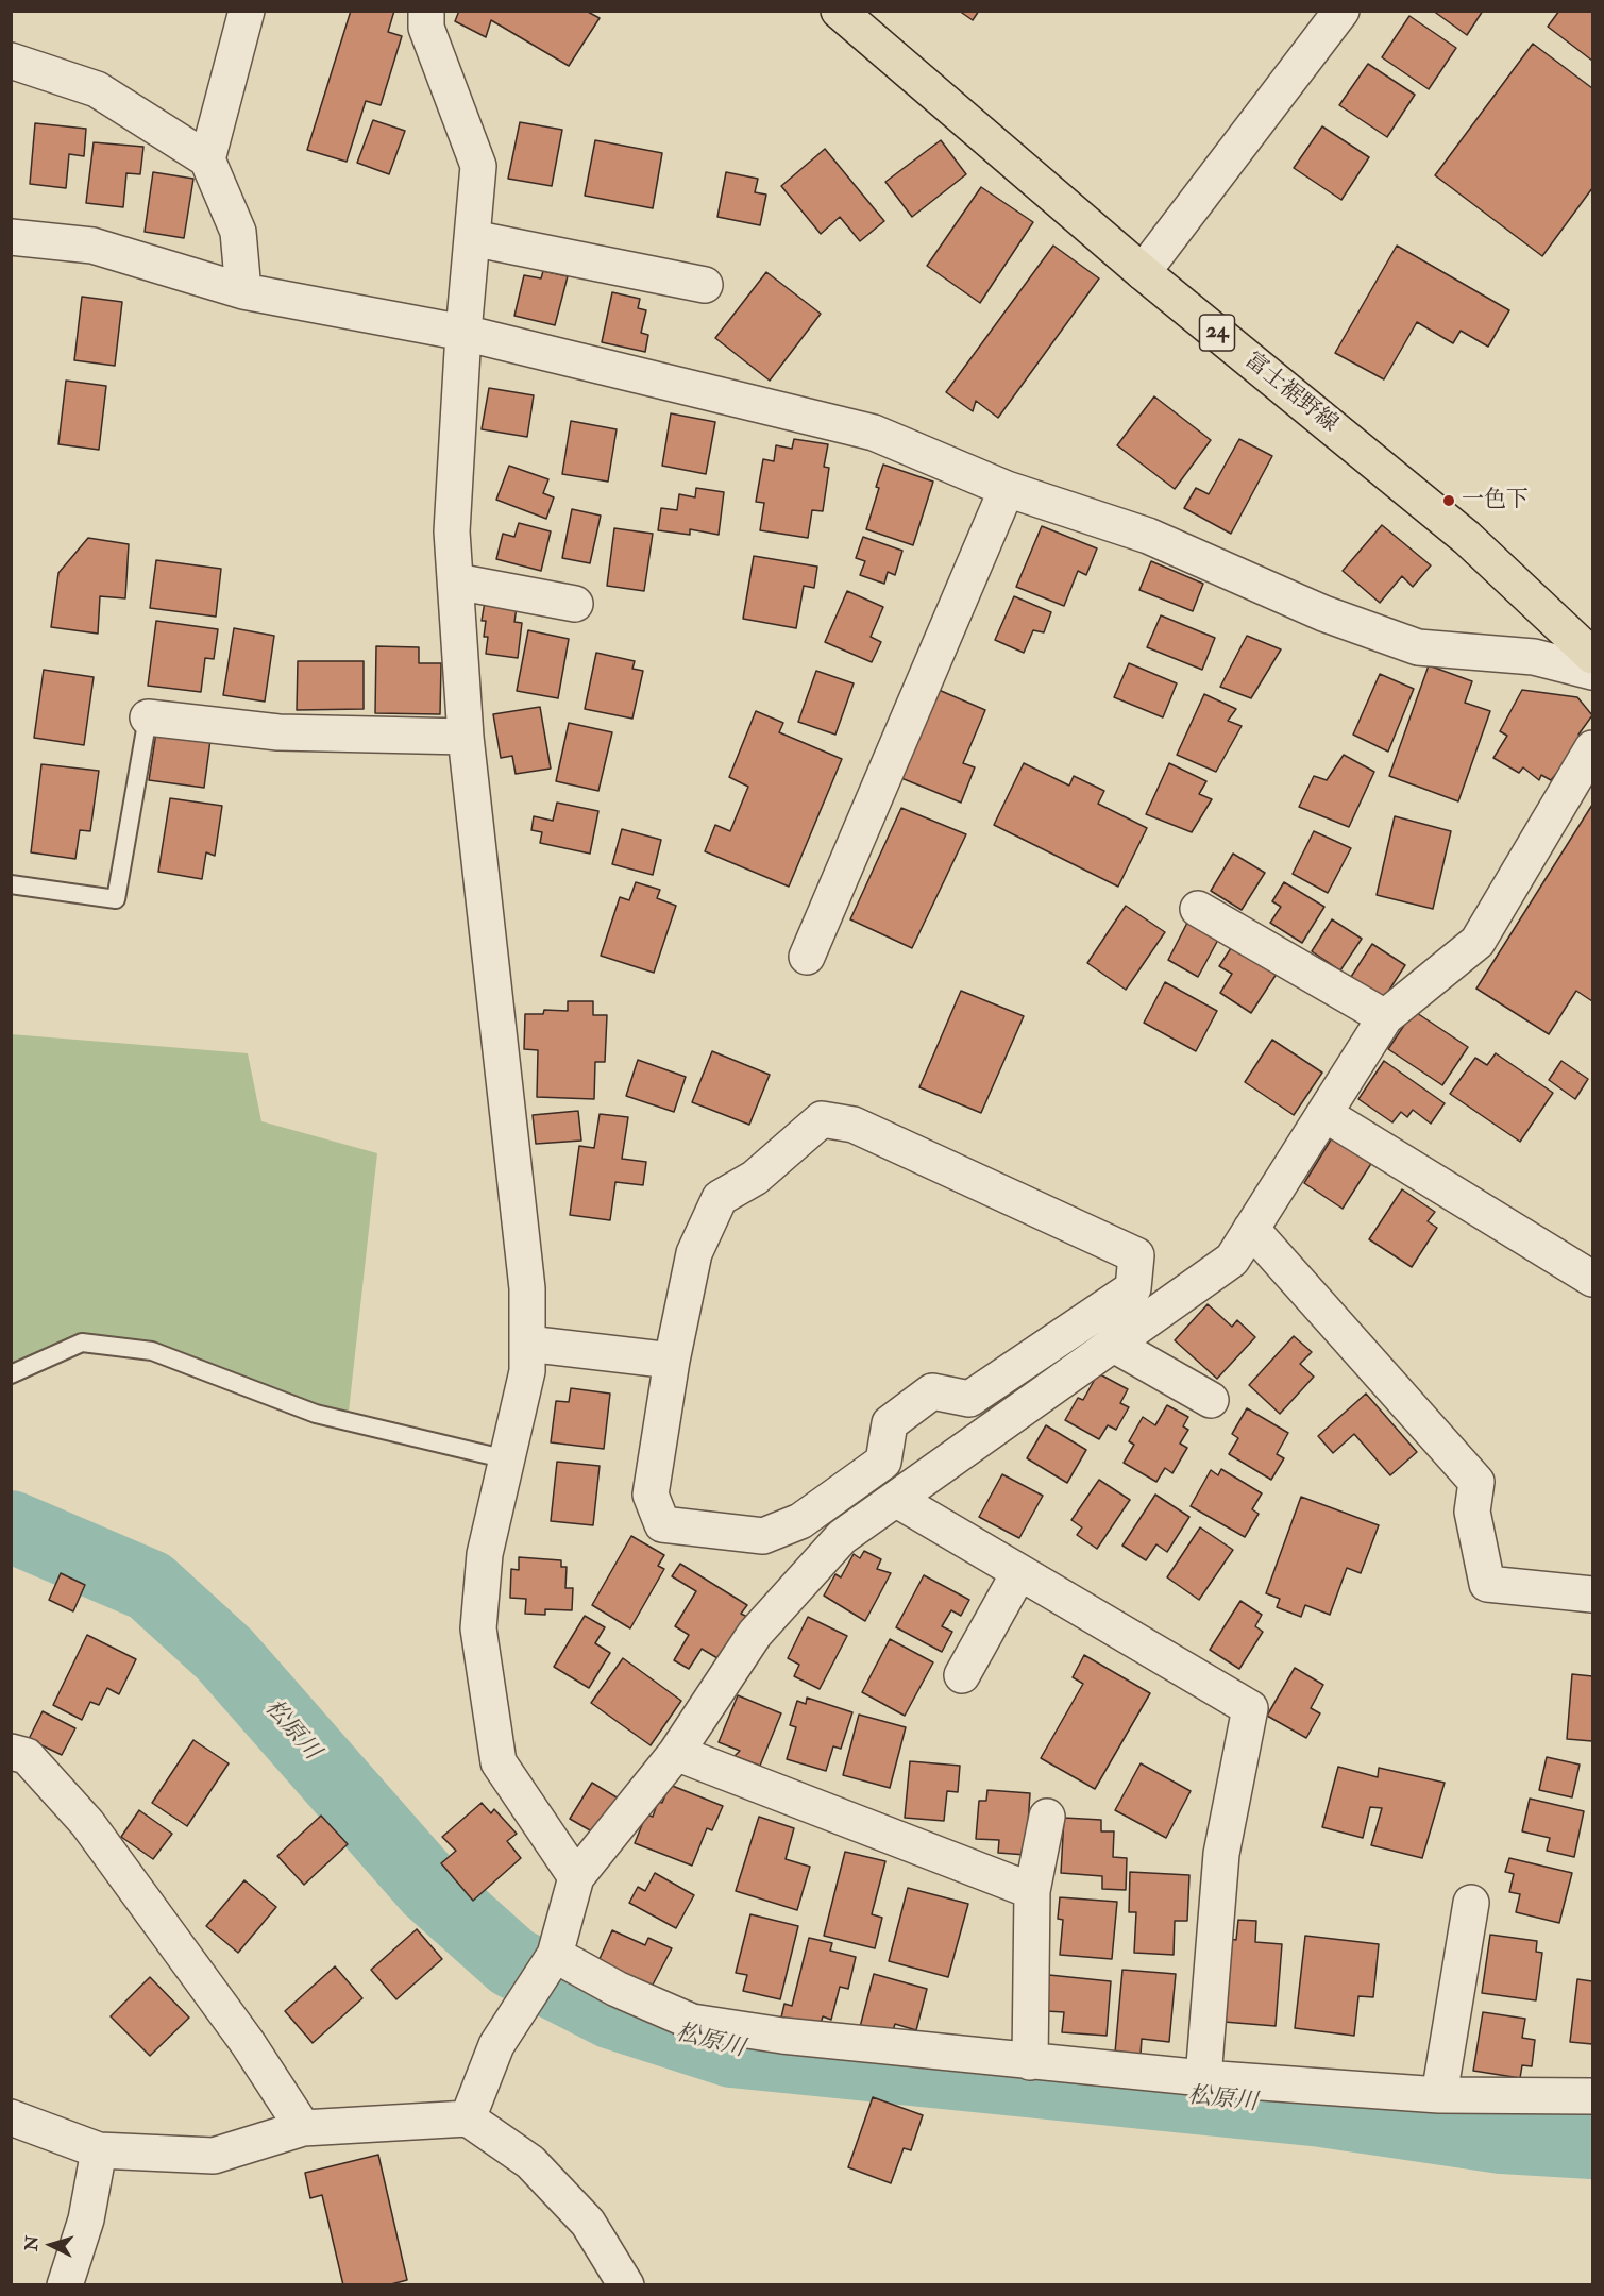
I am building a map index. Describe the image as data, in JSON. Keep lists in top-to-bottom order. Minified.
{"streets":{"main road":["24","富士裾野線"]},"water":["松原川"],"places":["一色下"],"north":"left"}
